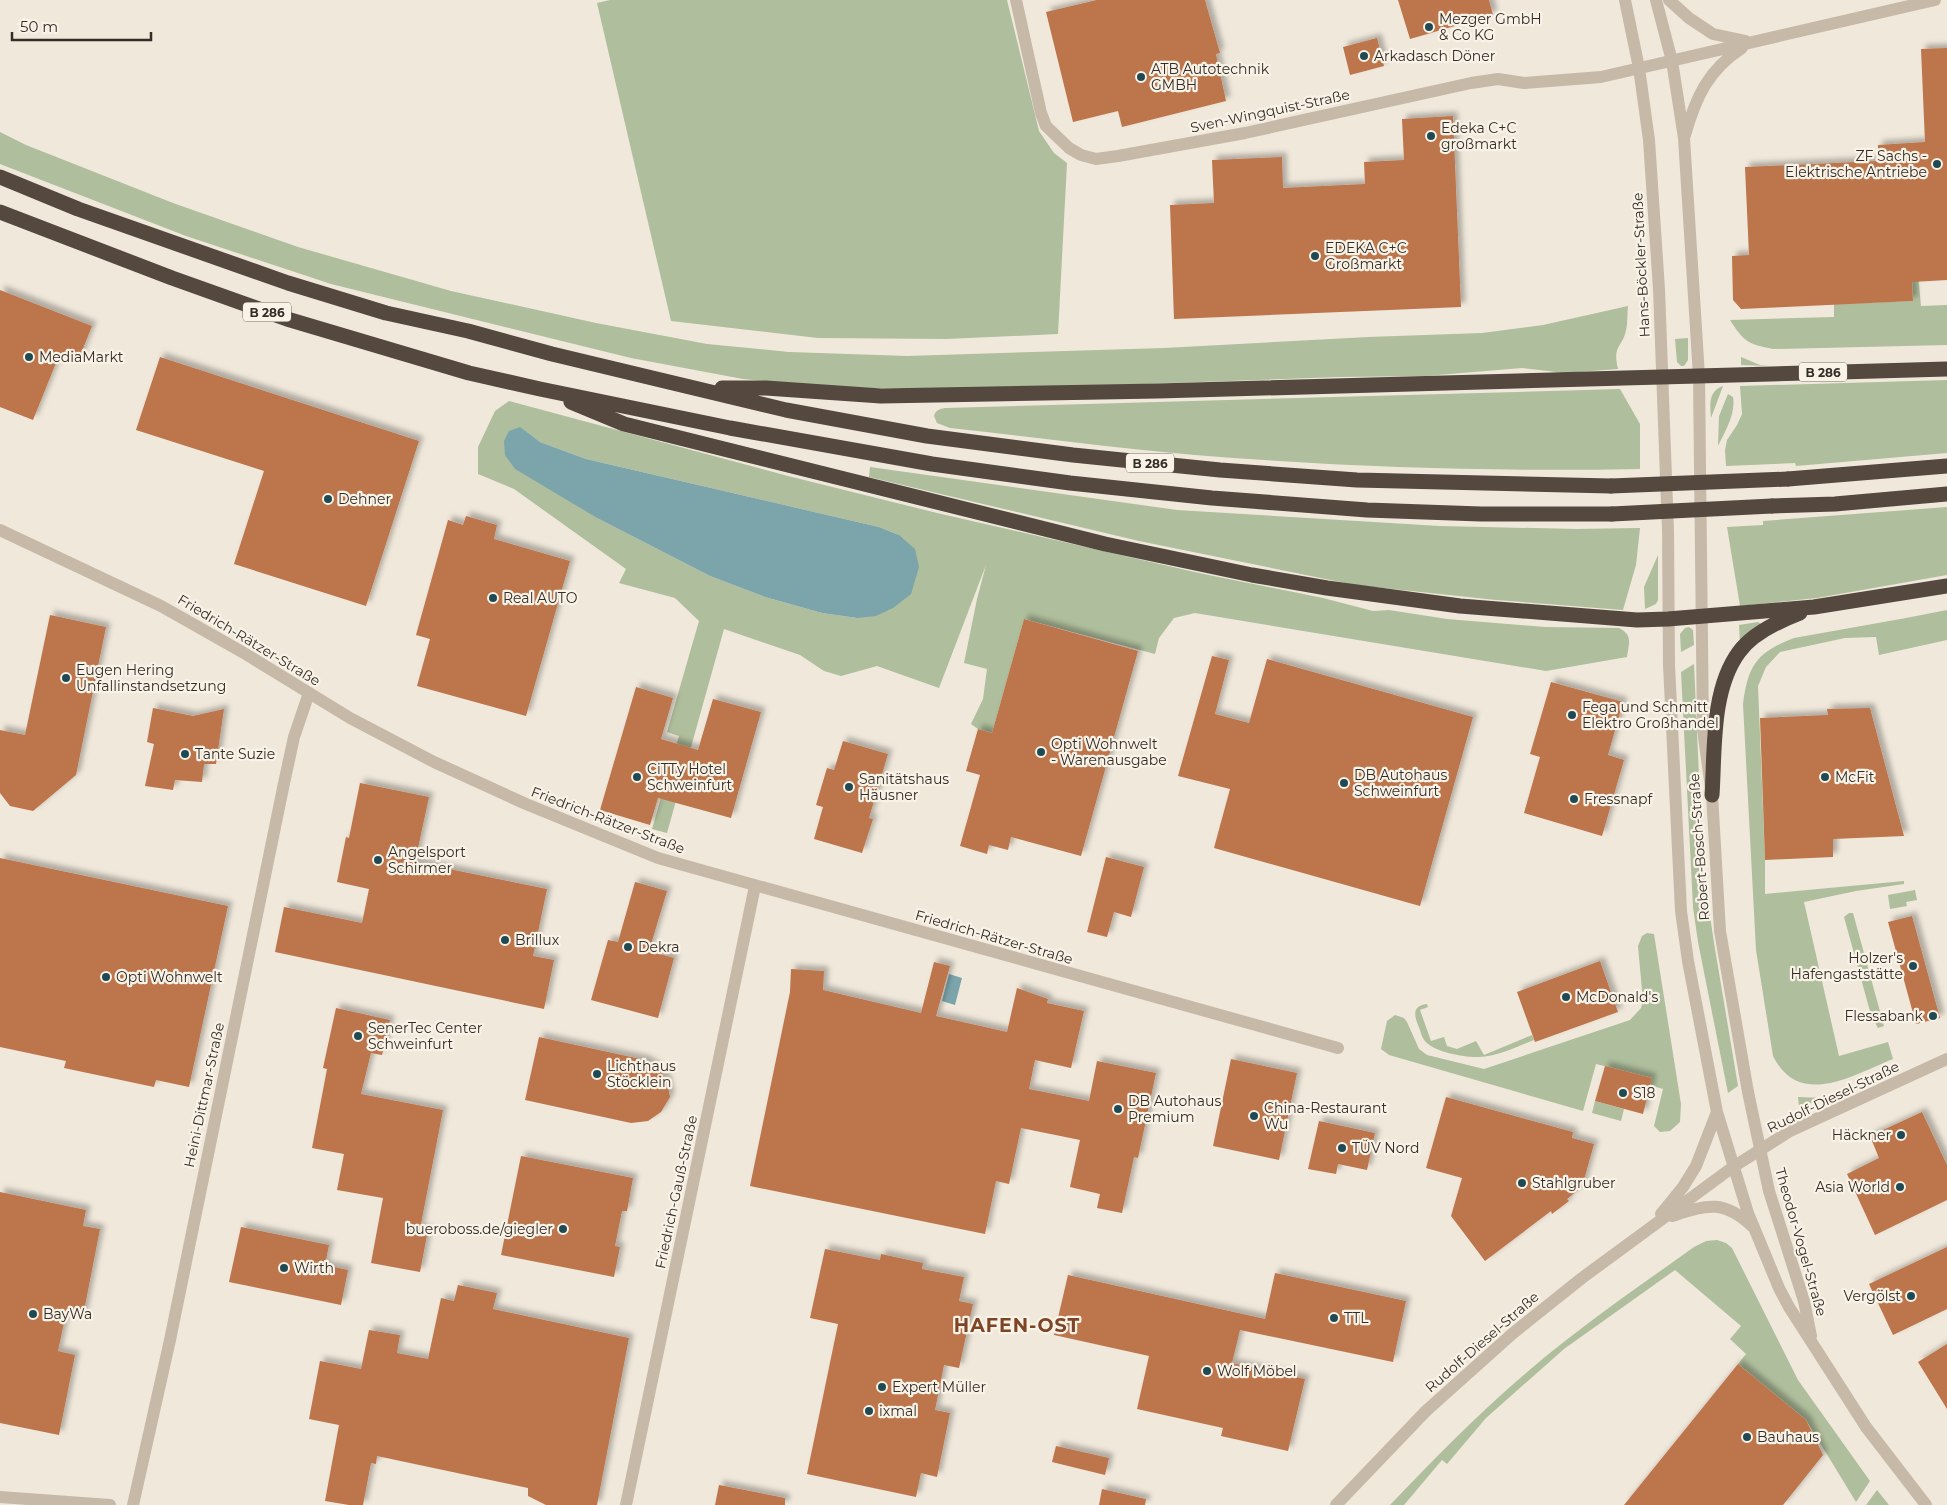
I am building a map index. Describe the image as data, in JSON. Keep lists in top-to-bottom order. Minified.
{"streets":{"highway":["B 286"],"street":["Sven-Wingquist-Straße","Hans-Böckler-Straße","Friedrich-Rätzer-Straße","Robert-Bosch-Straße","Heini-Dittmar-Straße","Rudolf-Diesel-Straße","Friedrich-Gauß-Straße","Theodor-Vogel-Straße"]},"crossings":[["Sven-Wingquist-Straße","Hans-Böckler-Straße"],["Hans-Böckler-Straße","B 286"],["Hans-Böckler-Straße","Robert-Bosch-Straße"],["B 286","Robert-Bosch-Straße"],["Friedrich-Rätzer-Straße","Heini-Dittmar-Straße"],["Friedrich-Rätzer-Straße","Friedrich-Gauß-Straße"],["Robert-Bosch-Straße","Rudolf-Diesel-Straße"],["Robert-Bosch-Straße","Theodor-Vogel-Straße"],["Rudolf-Diesel-Straße","Theodor-Vogel-Straße"]],"districts":["HAFEN-OST"],"places":["Mezger GmbH & Co KG","Arkadasch Döner","ATB Autotechnik GMBH","Edeka C+C großmarkt","ZF Sachs - Elektrische Antriebe","EDEKA C+C Großmarkt","MediaMarkt","Dehner","Real AUTO","Eugen Hering Unfallinstandsetzung","Fega und Schmitt Elektro Großhandel","Opti Wohnwelt - Warenausgabe","Tante Suzie","CiTTy Hotel Schweinfurt","McFit","DB Autohaus Schweinfurt","Sanitätshaus Häusner","Fressnapf","Angelsport Schirmer","Brillux","Dekra","Holzer's Hafengaststätte","Opti Wohnwelt","McDonald's","Flessabank","SenerTec Center Schweinfurt","Lichthaus Stöcklein","S18","DB Autohaus Premium","China-Restaurant Wu","Häckner","TÜV Nord","Stahlgruber","Asia World","bueroboss.de/giegler","Wirth","Vergölst","BayWa","TTL","Wolf Möbel","Expert Müller","ixmal","Bauhaus"],"scale_bar":"50 m"}
